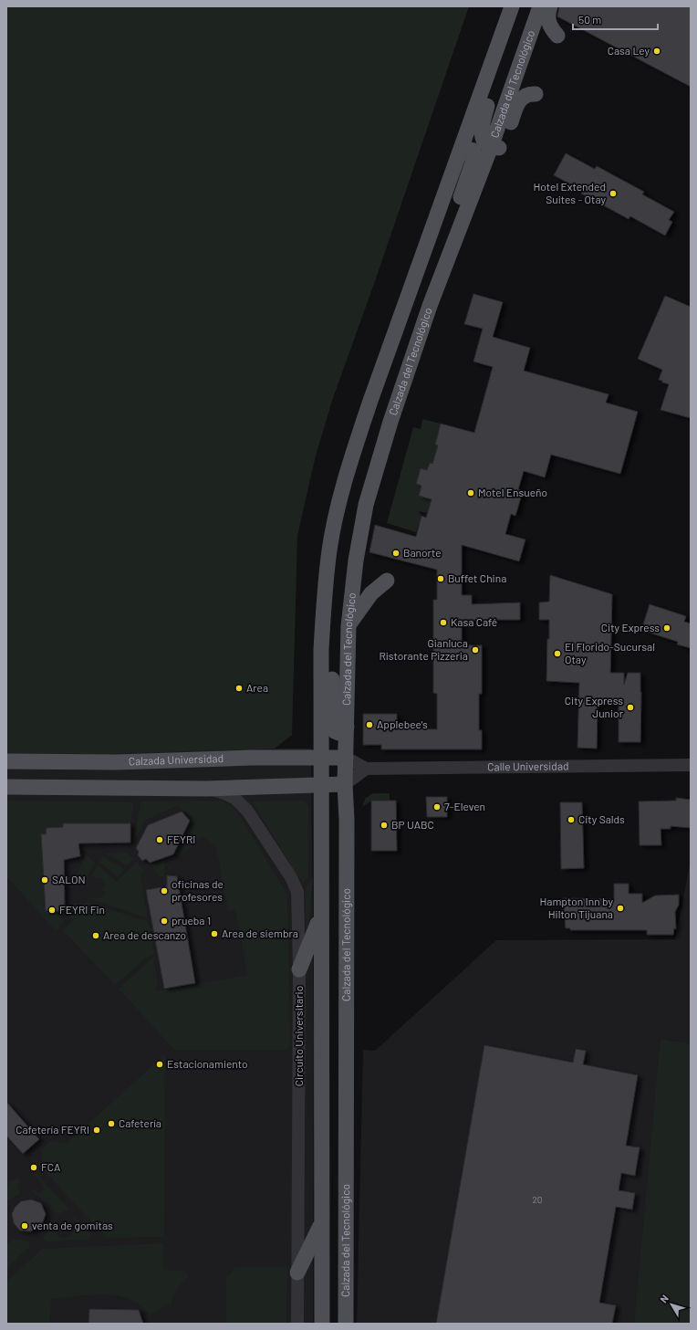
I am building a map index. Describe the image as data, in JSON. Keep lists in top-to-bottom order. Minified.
{"streets":{"main road":["Calzada del Tecnológico","Calzada Universidad"],"street":["Calle Universidad","Circuito Universitario"]},"crossings":[["Calzada del Tecnológico","Calzada Universidad"],["Calzada del Tecnológico","Calle Universidad"],["Calzada Universidad","Calle Universidad"]],"places":["Casa Ley","Hotel Extended Suites - Otay","Motel Ensueño","Banorte","Buffet China","Kasa Café","City Express","Gianluca Ristorante Pizzeria","El Florido-Sucursal Otay","Area","City Express Junior","Applebee's","7-Eleven","City Salds","BP UABC","FEYRI","SALON","oficinas de profesores","Hampton Inn by Hilton Tijuana","FEYRI Fin","prueba 1","Area de siembra","Area de descanzo","Estacionamiento","Cafetería","Cafetería FEYRI","FCA","venta de gomitas"],"house_numbers":["20"],"scale_bar":"50 m","north":"top left"}
